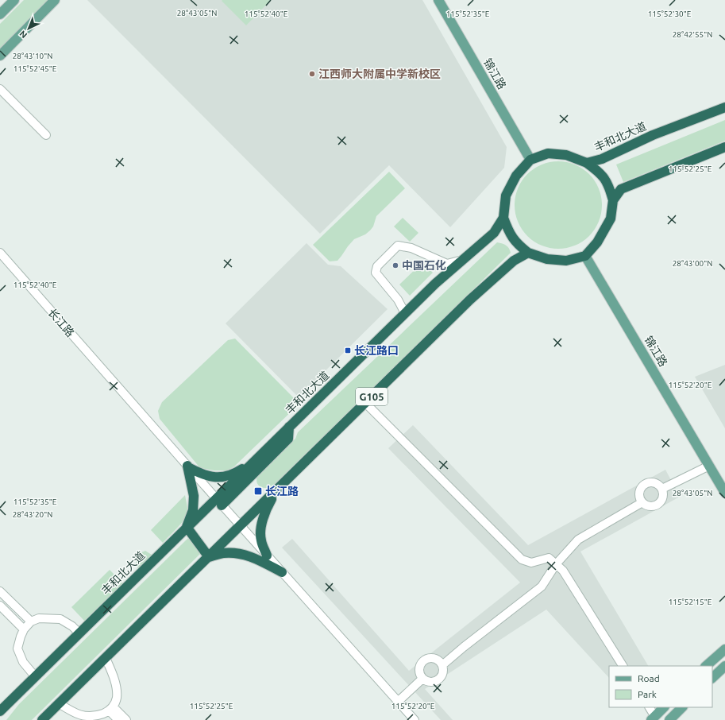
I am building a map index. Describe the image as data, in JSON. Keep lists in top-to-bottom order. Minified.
{"streets":{"highway":["丰和北大道","G105"],"main road":["锦江路"],"street":["长江路"]},"crossings":[["锦江路","丰和北大道"],["锦江路","G105"],["丰和北大道","长江路"],["丰和北大道","G105"],["长江路","G105"]],"places":{"other":["江西师大附属中学新校区","中国石化"],"transit":["长江路口","长江路"]},"legend":["Road","Park"],"north":"bottom left","coordinates":["28°43'05\"N","115°52'40\"E","115°52'35\"E","115°52'30\"E","28°42'55\"N","28°43'10\"N","115°52'45\"E","115°52'25\"E","28°43'00\"N","115°52'20\"E","28°43'20\"N","115°52'15\"E"]}
